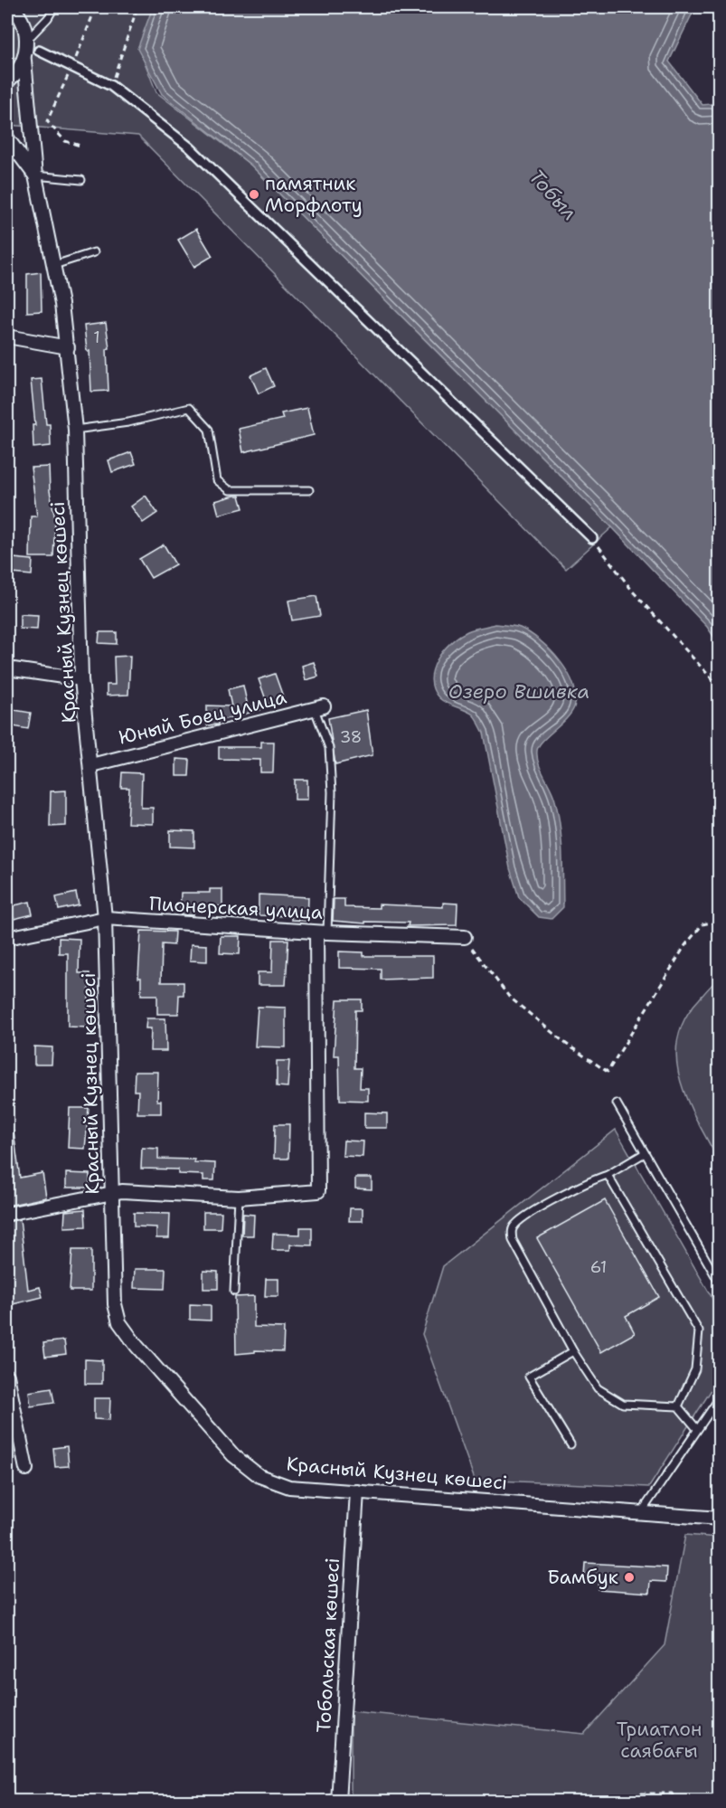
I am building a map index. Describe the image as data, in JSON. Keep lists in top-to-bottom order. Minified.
{"streets":{"street":["Красный Кузнец көшесі","Юный Боец улица","Пионерская улица","Тобольская көшесі"]},"crossings":[["Красный Кузнец көшесі","Юный Боец улица"],["Красный Кузнец көшесі","Пионерская улица"],["Красный Кузнец көшесі","Тобольская көшесі"]],"water":["Тобыл","Озеро Вшивка"],"parks":["Триатлон саябағы"],"places":["памятник Морфлоту","Бамбук"],"house_numbers":["1","38","61"]}
